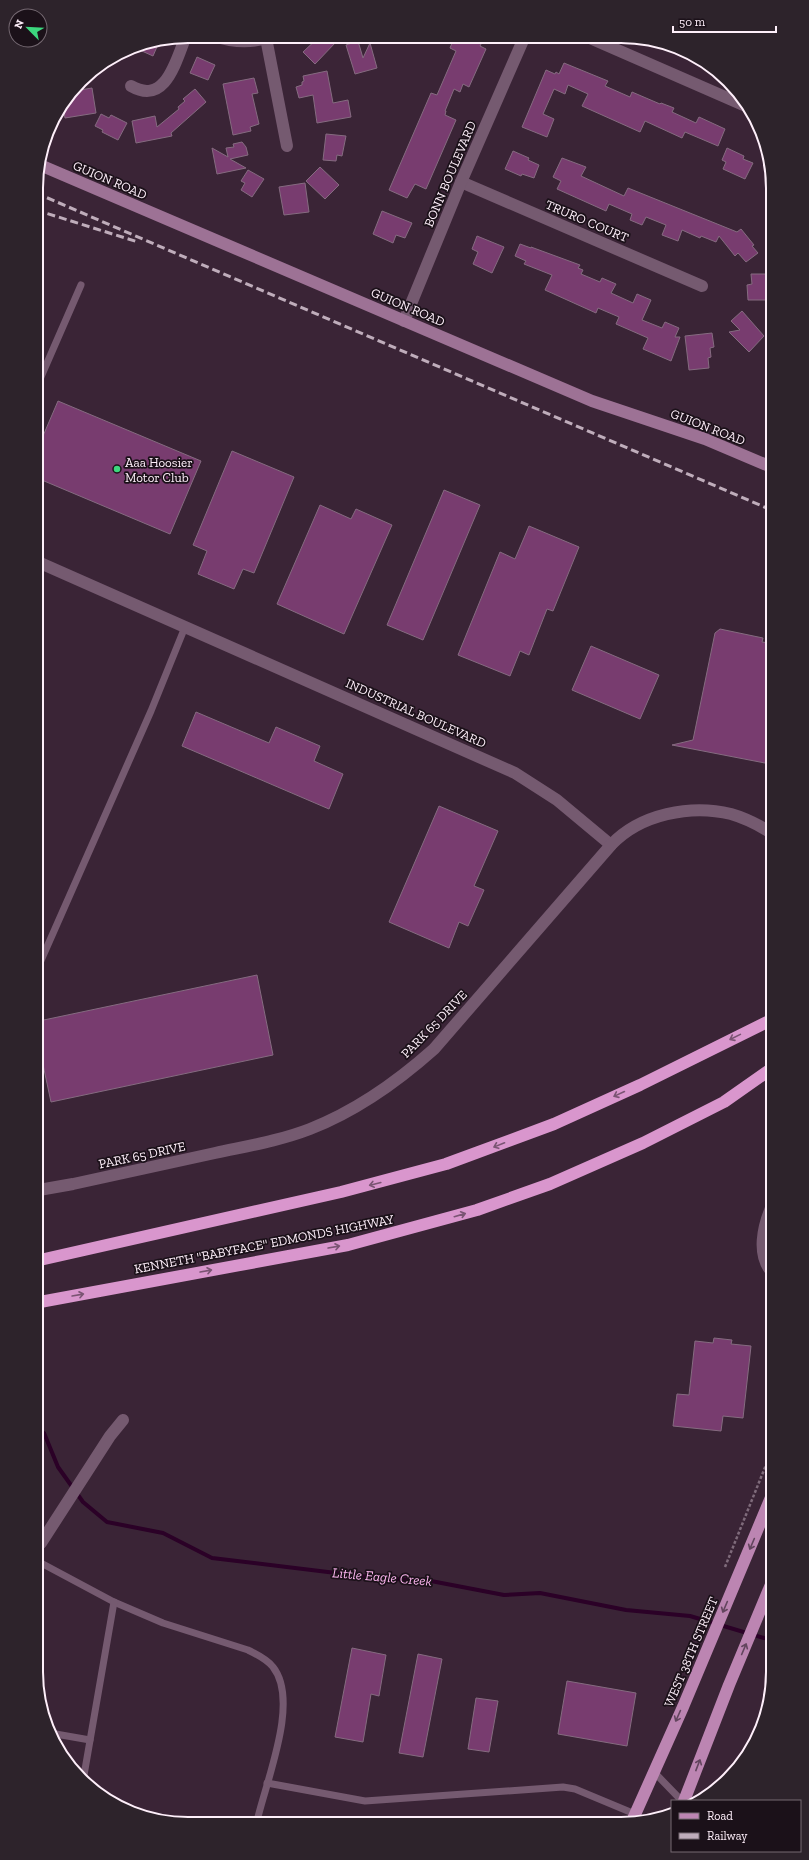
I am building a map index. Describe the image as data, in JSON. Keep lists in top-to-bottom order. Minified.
{"streets":{"highway":["KENNETH \"BABYFACE\" EDMONDS HIGHWAY"],"main road":["WEST 38TH STREET"],"street":["BONN BOULEVARD","GUION ROAD","TRURO COURT","INDUSTRIAL BOULEVARD","PARK 65 DRIVE"]},"crossings":[["BONN BOULEVARD","GUION ROAD"],["BONN BOULEVARD","TRURO COURT"],["INDUSTRIAL BOULEVARD","PARK 65 DRIVE"]],"water":["Little Eagle Creek"],"places":["Aaa Hoosier Motor Club"],"legend":["Road","Railway"],"scale_bar":"50 m","north":"top left"}
